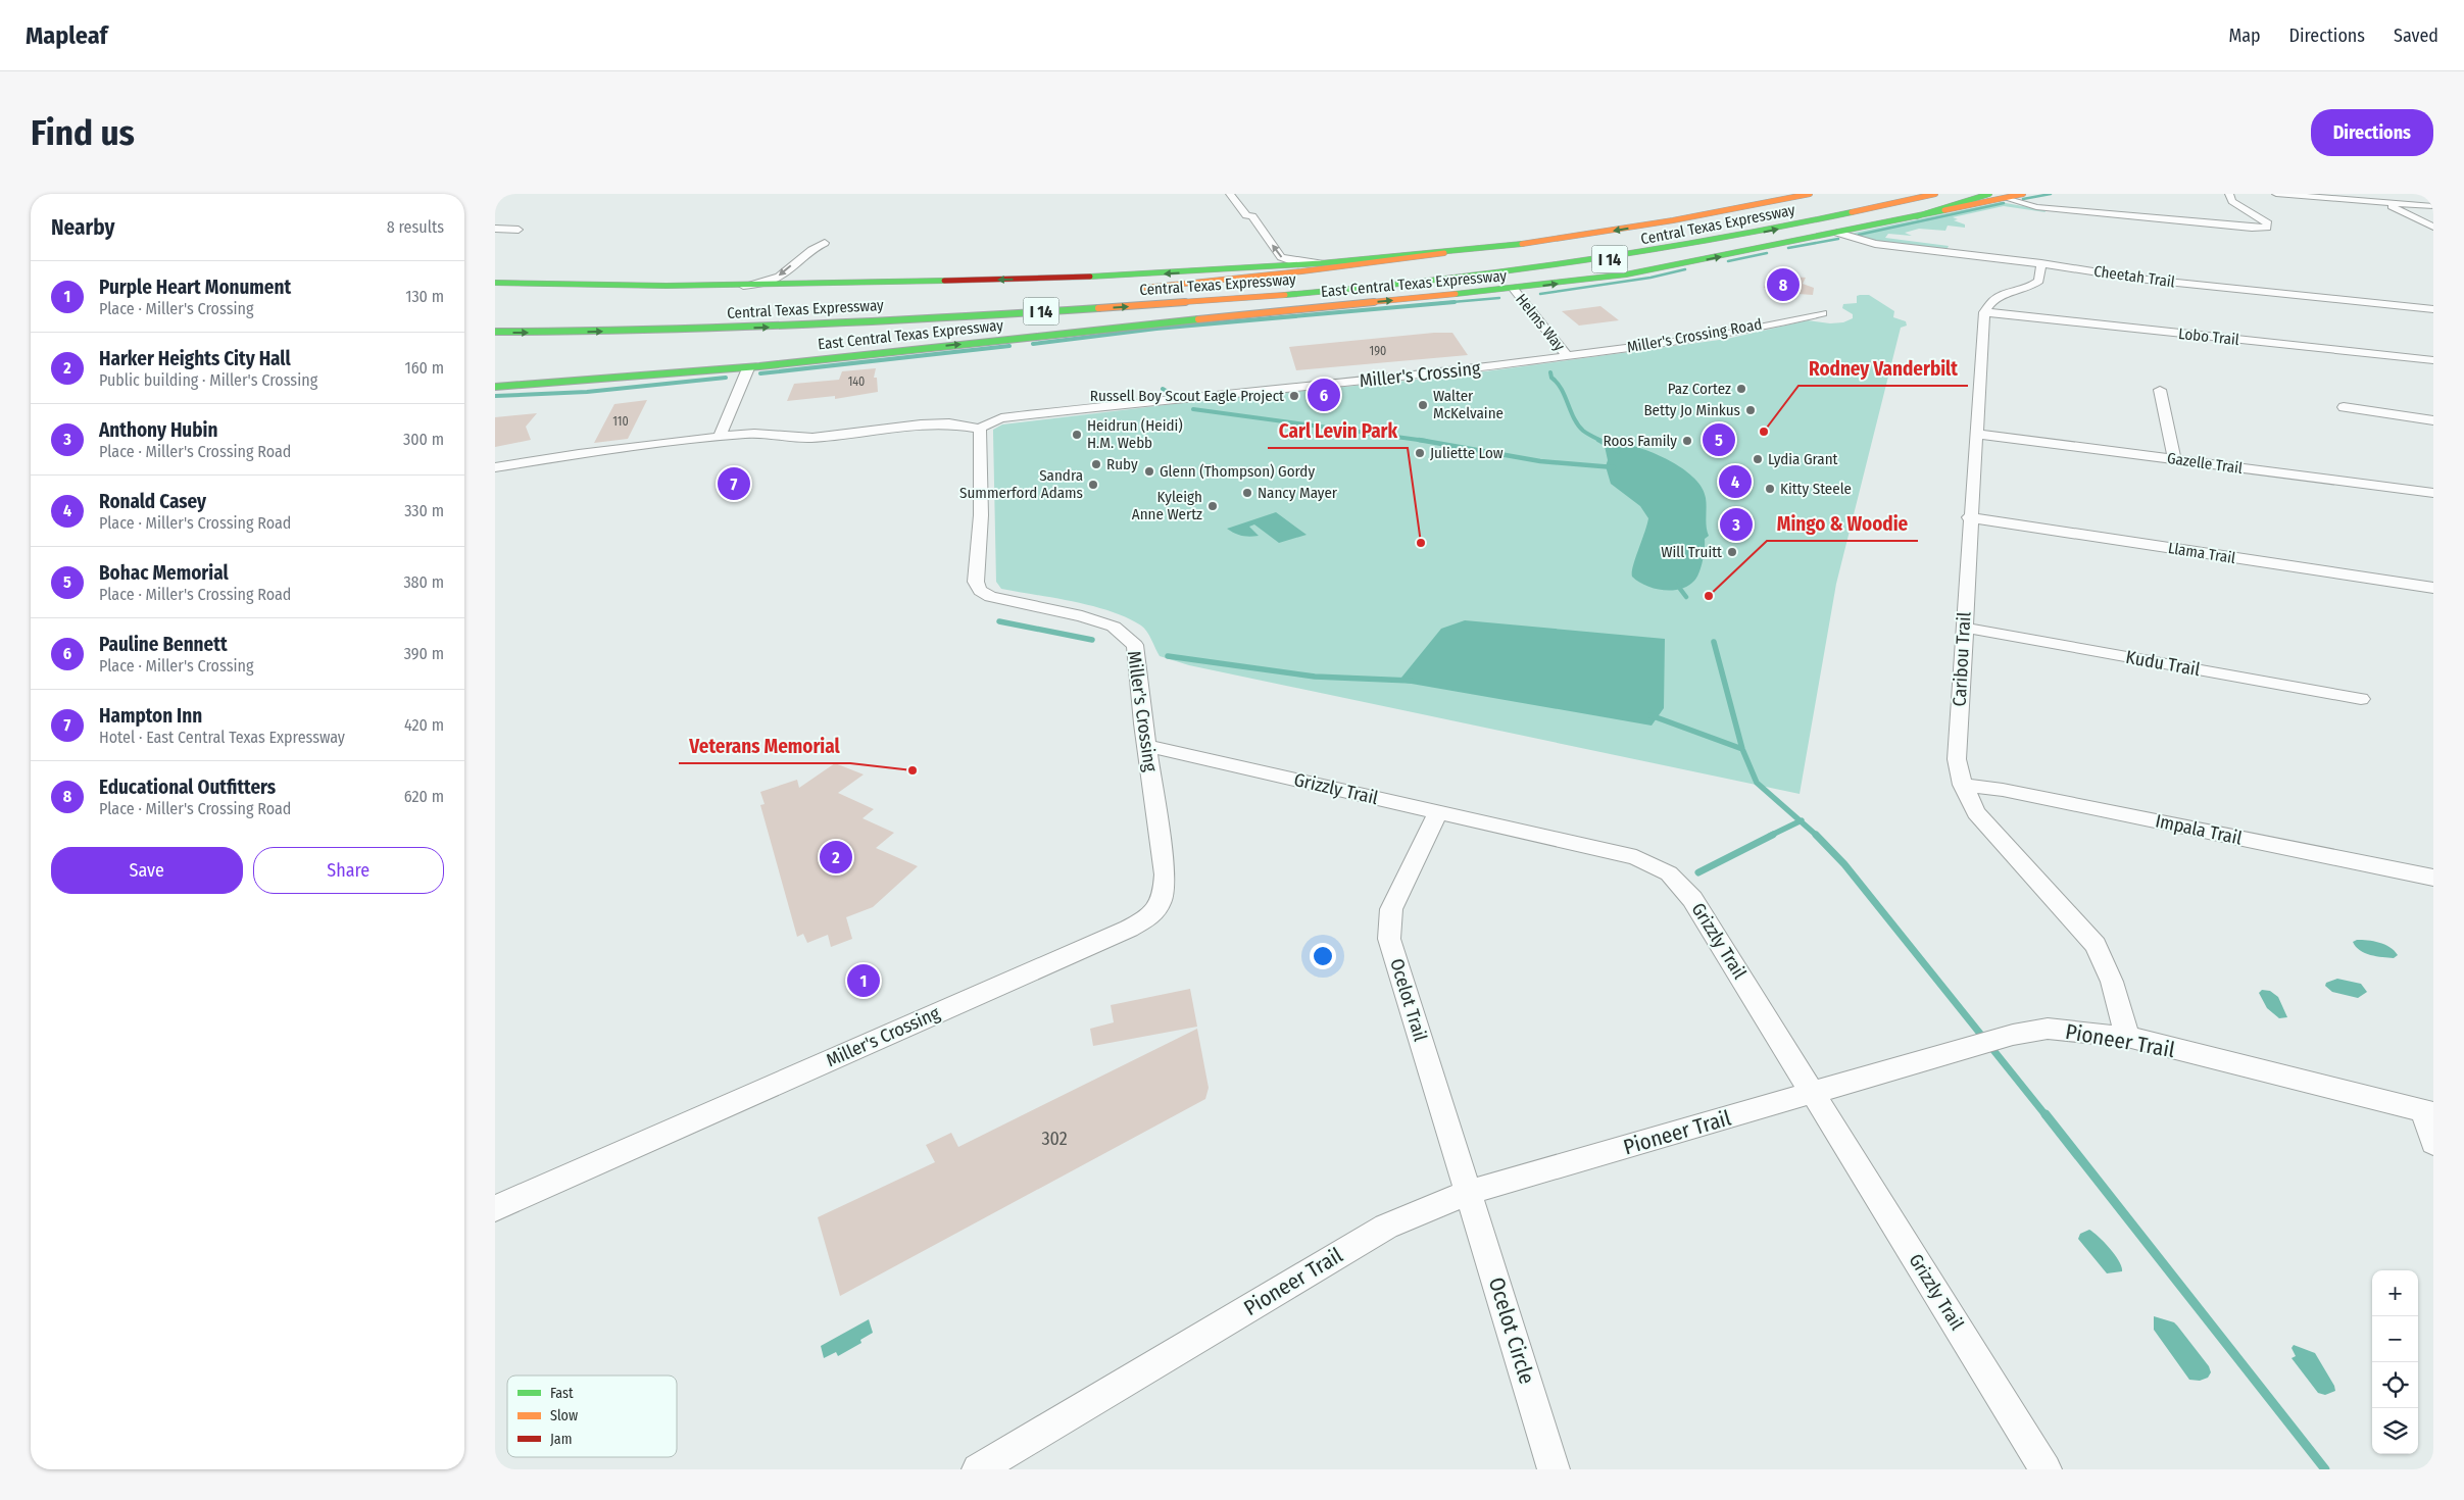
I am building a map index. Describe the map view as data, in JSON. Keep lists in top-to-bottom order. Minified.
{"streets":{"main road":["Central Texas Expressway","I 14","East Central Texas Expressway"],"street":["Cheetah Trail","Helms Way","Miller's Crossing Road","Lobo Trail","Miller's Crossing","Gazelle Trail","Llama Trail","Caribou Trail","Kudu Trail","Grizzly Trail","Impala Trail","Ocelot Trail","Pioneer Trail","Ocelot Circle"]},"crossings":[["Central Texas Expressway","East Central Texas Expressway"],["Cheetah Trail","East Central Texas Expressway"],["East Central Texas Expressway","Helms Way"],["Helms Way","Miller's Crossing Road"],["Helms Way","Miller's Crossing"],["Miller's Crossing Road","Miller's Crossing"],["Lobo Trail","Caribou Trail"],["Miller's Crossing","Grizzly Trail"],["Gazelle Trail","Caribou Trail"],["Llama Trail","Caribou Trail"],["Caribou Trail","Kudu Trail"],["Caribou Trail","Impala Trail"],["Caribou Trail","Pioneer Trail"],["Grizzly Trail","Ocelot Trail"],["Grizzly Trail","Pioneer Trail"],["Ocelot Trail","Pioneer Trail"],["Ocelot Trail","Ocelot Circle"],["Pioneer Trail","Ocelot Circle"]],"places":["Paz Cortez","Russell Boy Scout Eagle Project","Walter McKelvaine","Betty Jo Minkus","Rodney Vanderbilt","Heidrun (Heidi) H.M. Webb","Roos Family","Juliette Low","Lydia Grant","Ruby","Glenn (Thompson) Gordy","Sandra Summerford Adams","Kitty Steele","Nancy Mayer","Kyleigh Anne Wertz","Carl Levin Park","Will Truitt","Mingo & Woodie","Veterans Memorial"],"house_numbers":["190","140","110","302"],"legend":["Fast","Slow","Jam"],"page":{"header":"Mapleaf","nav":["Map","Directions","Saved"],"buttons":["Directions",["Save","Share"]],"title":"Find us","heading":["Nearby","8 results"],"list":[{"mark":"1","name":"Purple Heart Monument","note":"Place · Miller's Crossing","value":"130 m"},{"mark":"2","name":"Harker Heights City Hall","note":"Public building · Miller's Crossing","value":"160 m"},{"mark":"3","name":"Anthony Hubin","note":"Place · Miller's Crossing Road","value":"300 m"},{"mark":"4","name":"Ronald Casey","note":"Place · Miller's Crossing Road","value":"330 m"},{"mark":"5","name":"Bohac Memorial","note":"Place · Miller's Crossing Road","value":"380 m"},{"mark":"6","name":"Pauline Bennett","note":"Place · Miller's Crossing","value":"390 m"},{"mark":"7","name":"Hampton Inn","note":"Hotel · East Central Texas Expressway","value":"420 m"},{"mark":"8","name":"Educational Outfitters","note":"Place · Miller's Crossing Road","value":"620 m"}],"pins":["8","6","5","4","7","3","2","1"],"map_buttons":["+","−"]}}
